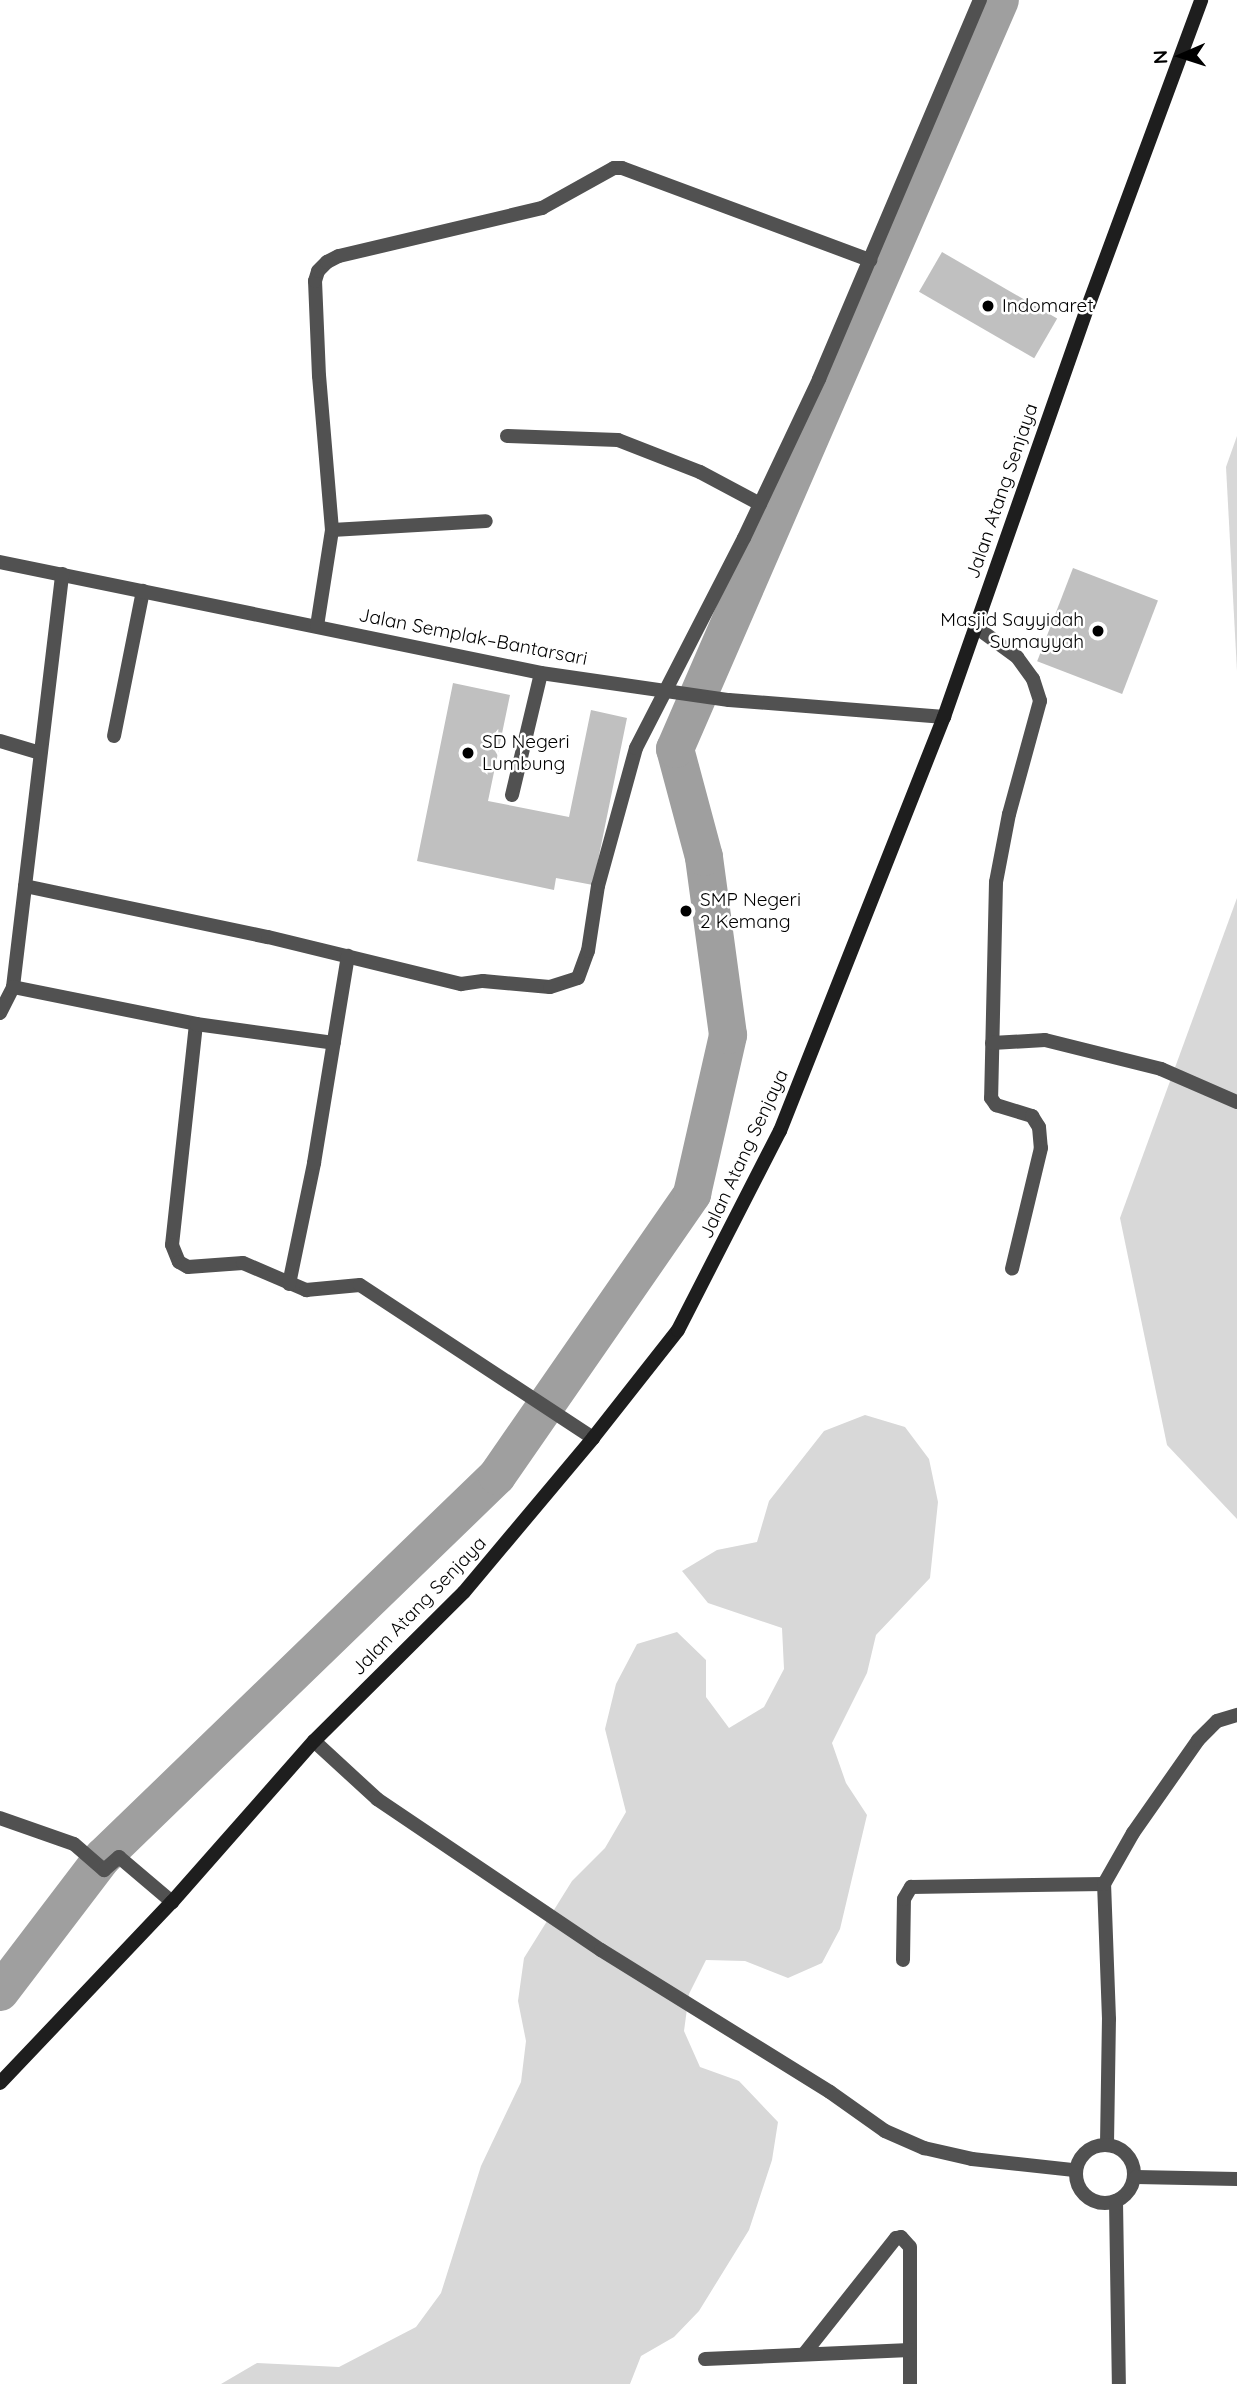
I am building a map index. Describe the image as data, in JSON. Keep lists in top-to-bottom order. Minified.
{"streets":{"main road":["Jalan Atang Senjaya"],"street":["Jalan Semplak–Bantarsari"]},"crossings":[["Jalan Atang Senjaya","Jalan Semplak–Bantarsari"]],"places":["Indomaret","Masjid Sayyidah Sumayyah","SD Negeri Lumbung","SMP Negeri 2 Kemang"],"north":"left"}
